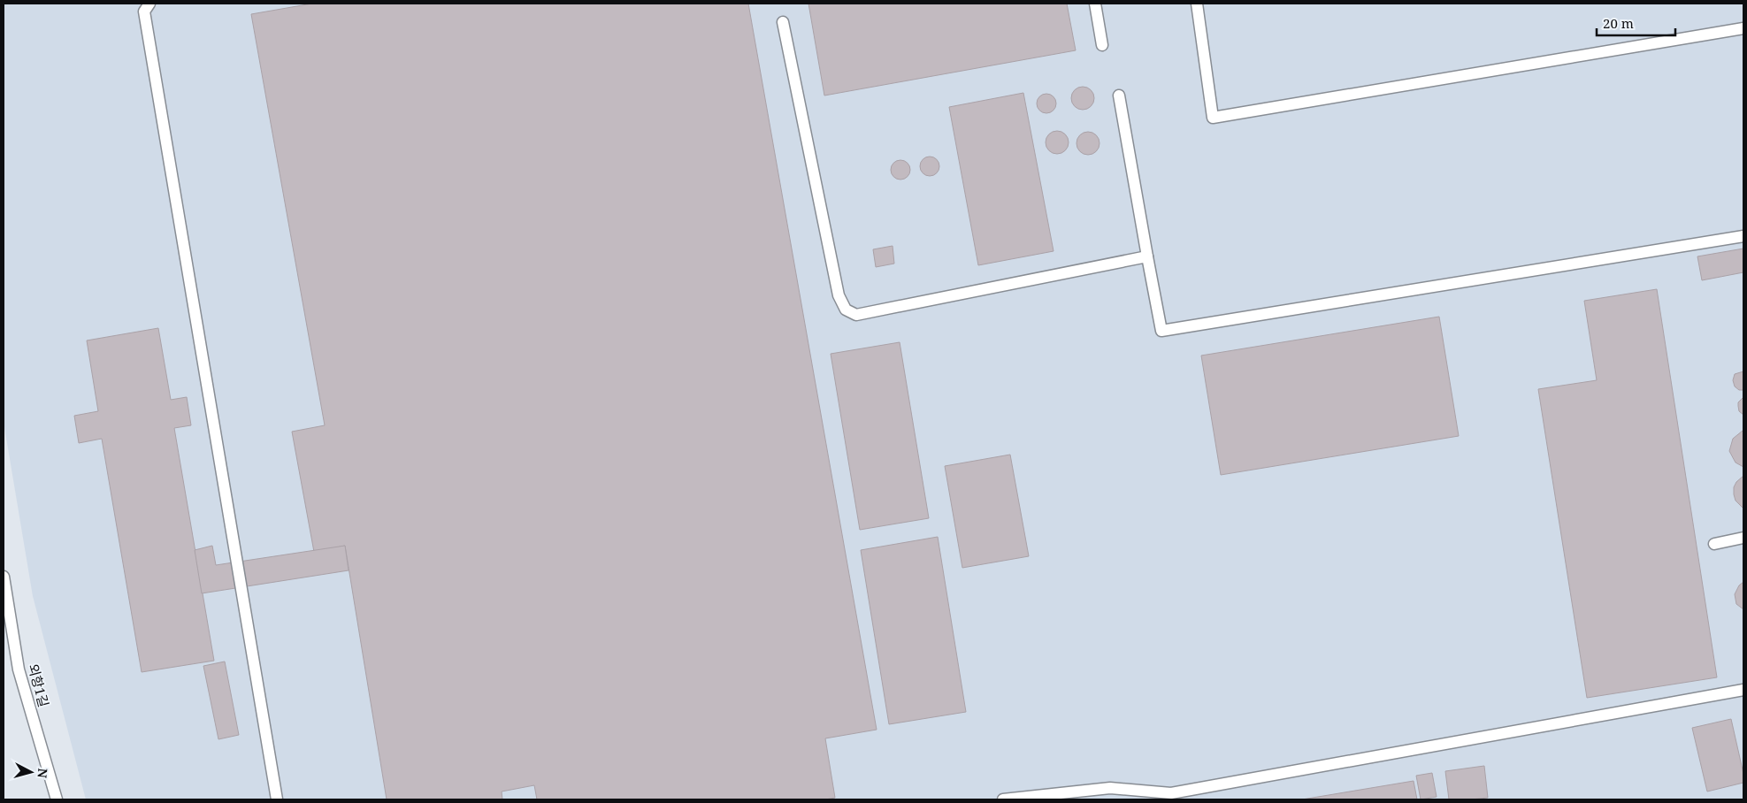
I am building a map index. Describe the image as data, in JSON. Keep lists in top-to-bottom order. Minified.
{"streets":{"lane":["외항1길"]},"scale_bar":"20 m","north":"right"}
